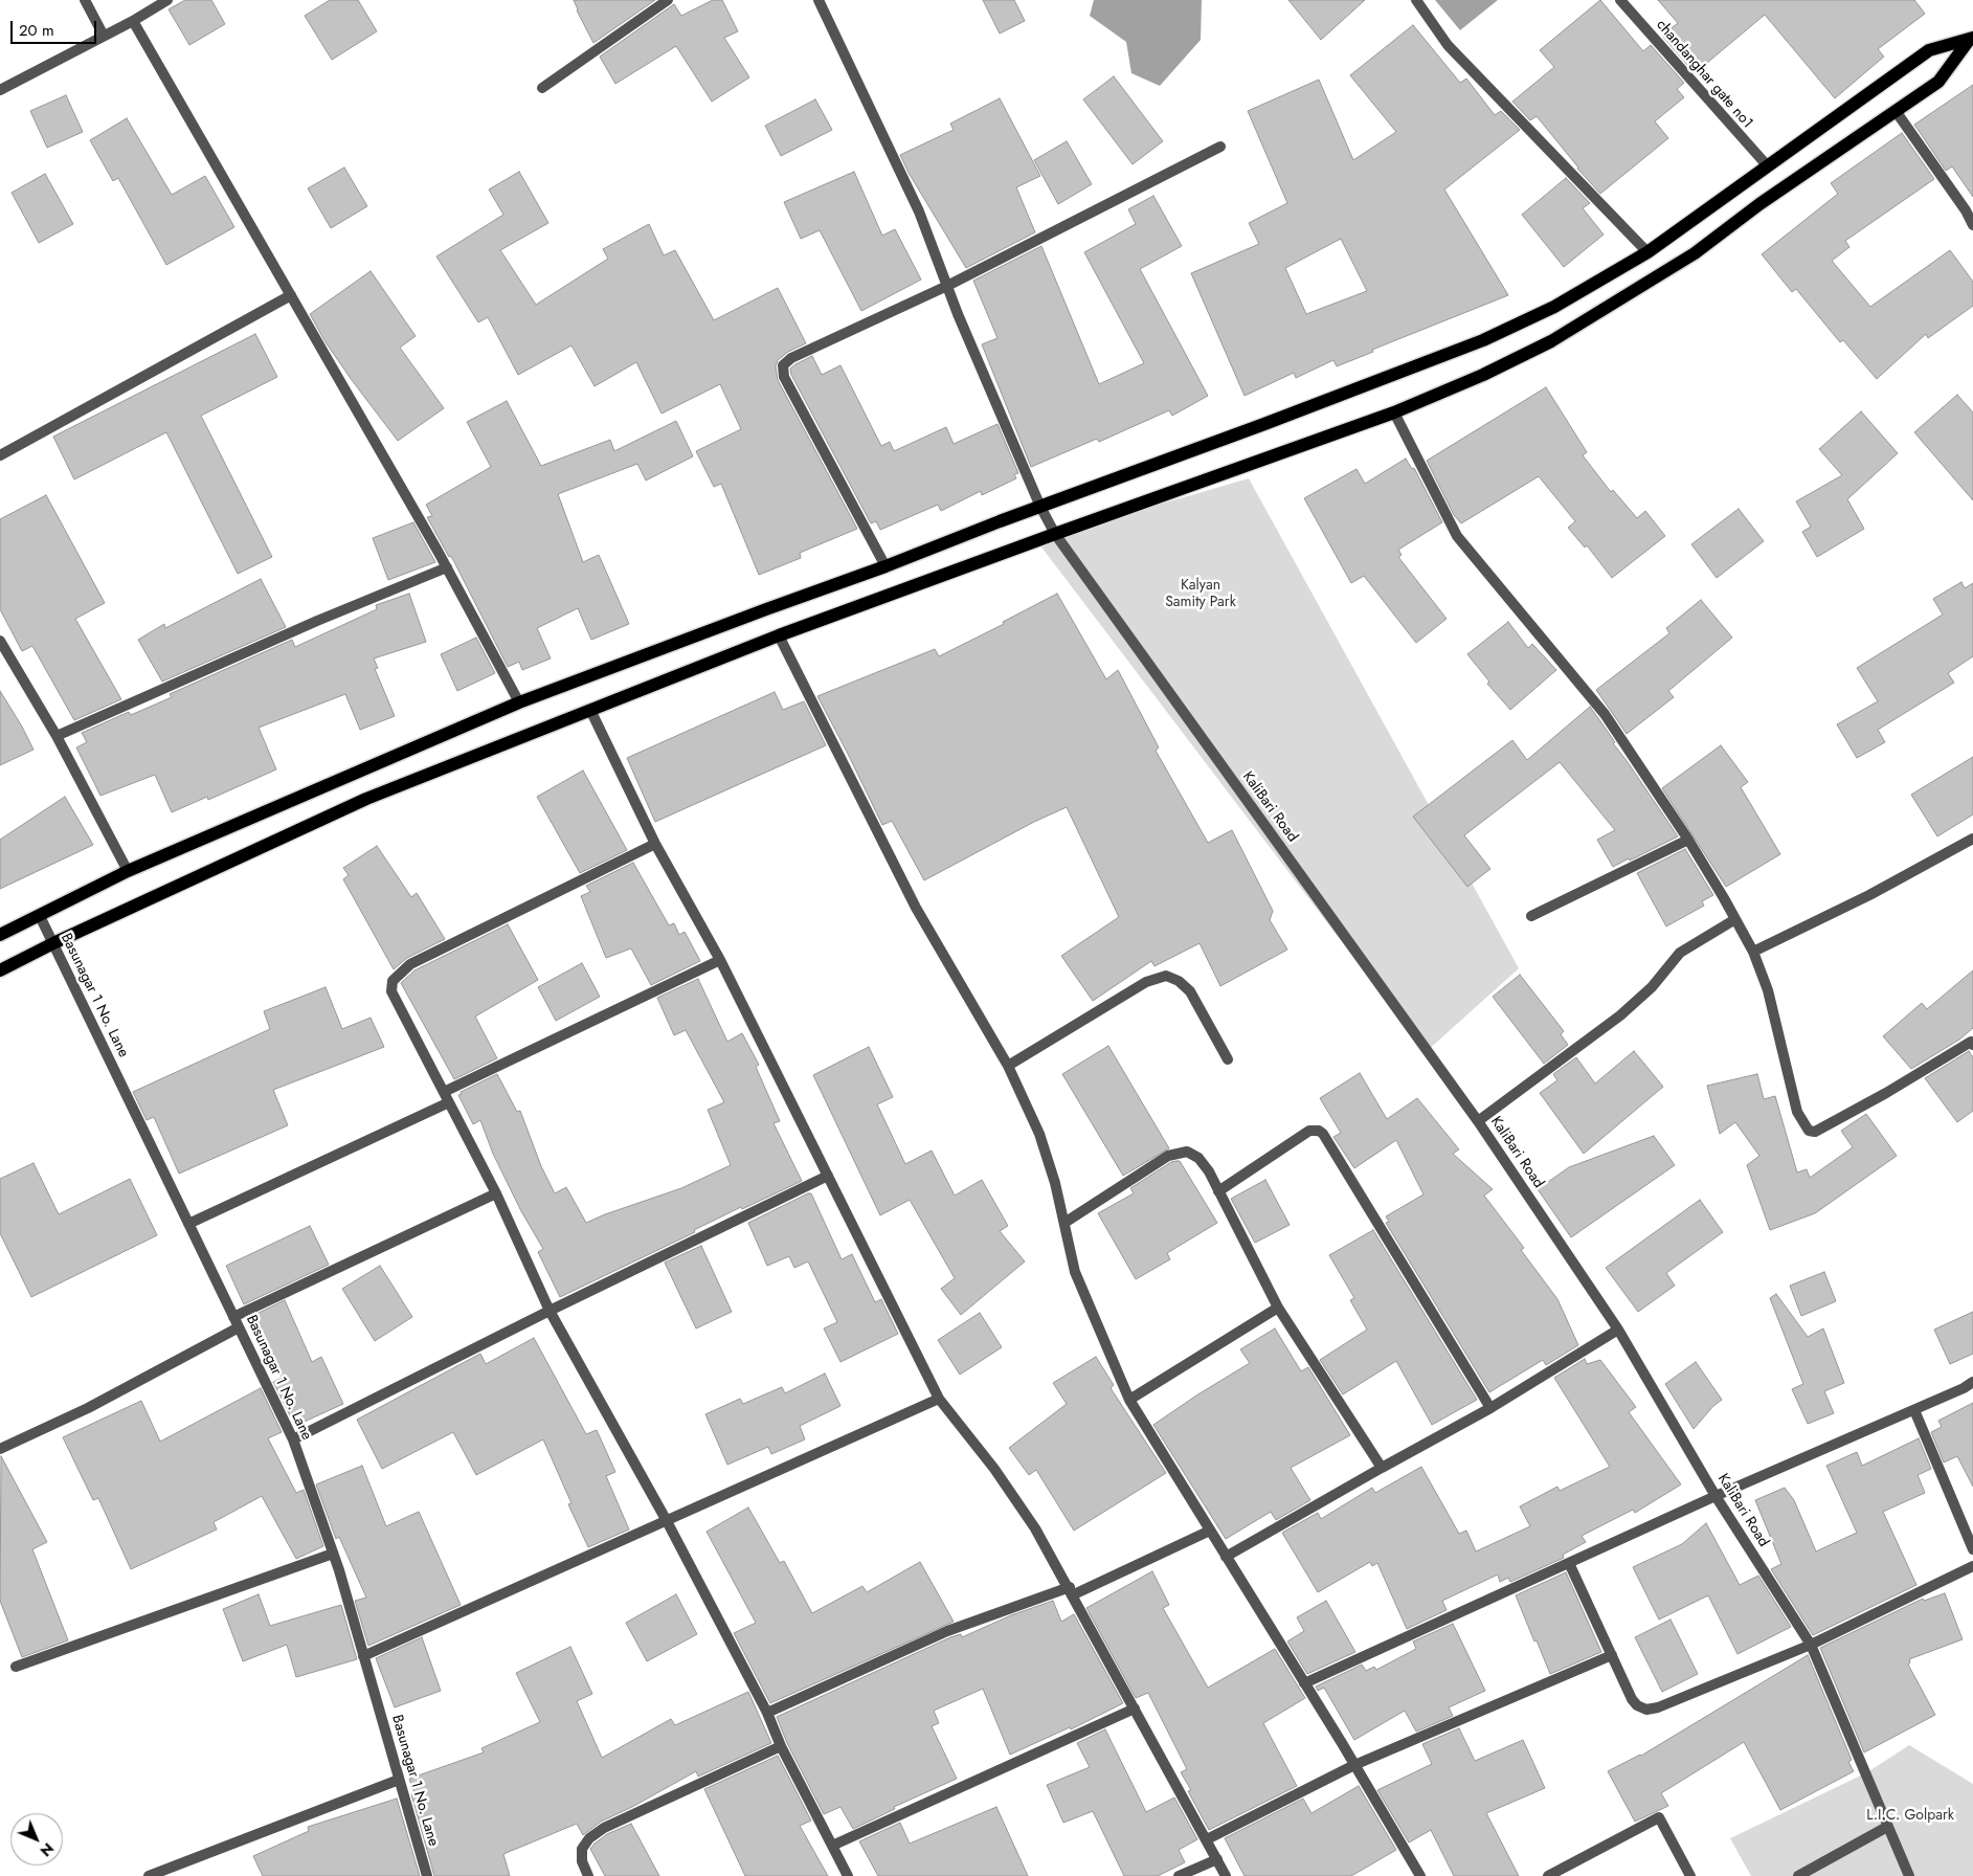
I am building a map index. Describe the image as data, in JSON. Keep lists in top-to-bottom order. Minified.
{"streets":{"street":["chandanghar gate no1","KaliBari Road","Basunagar 1 No. Lane"]},"parks":["Kalyan Samity Park","L.I.C. Golpark"],"scale_bar":"20 m","north":"bottom right"}
